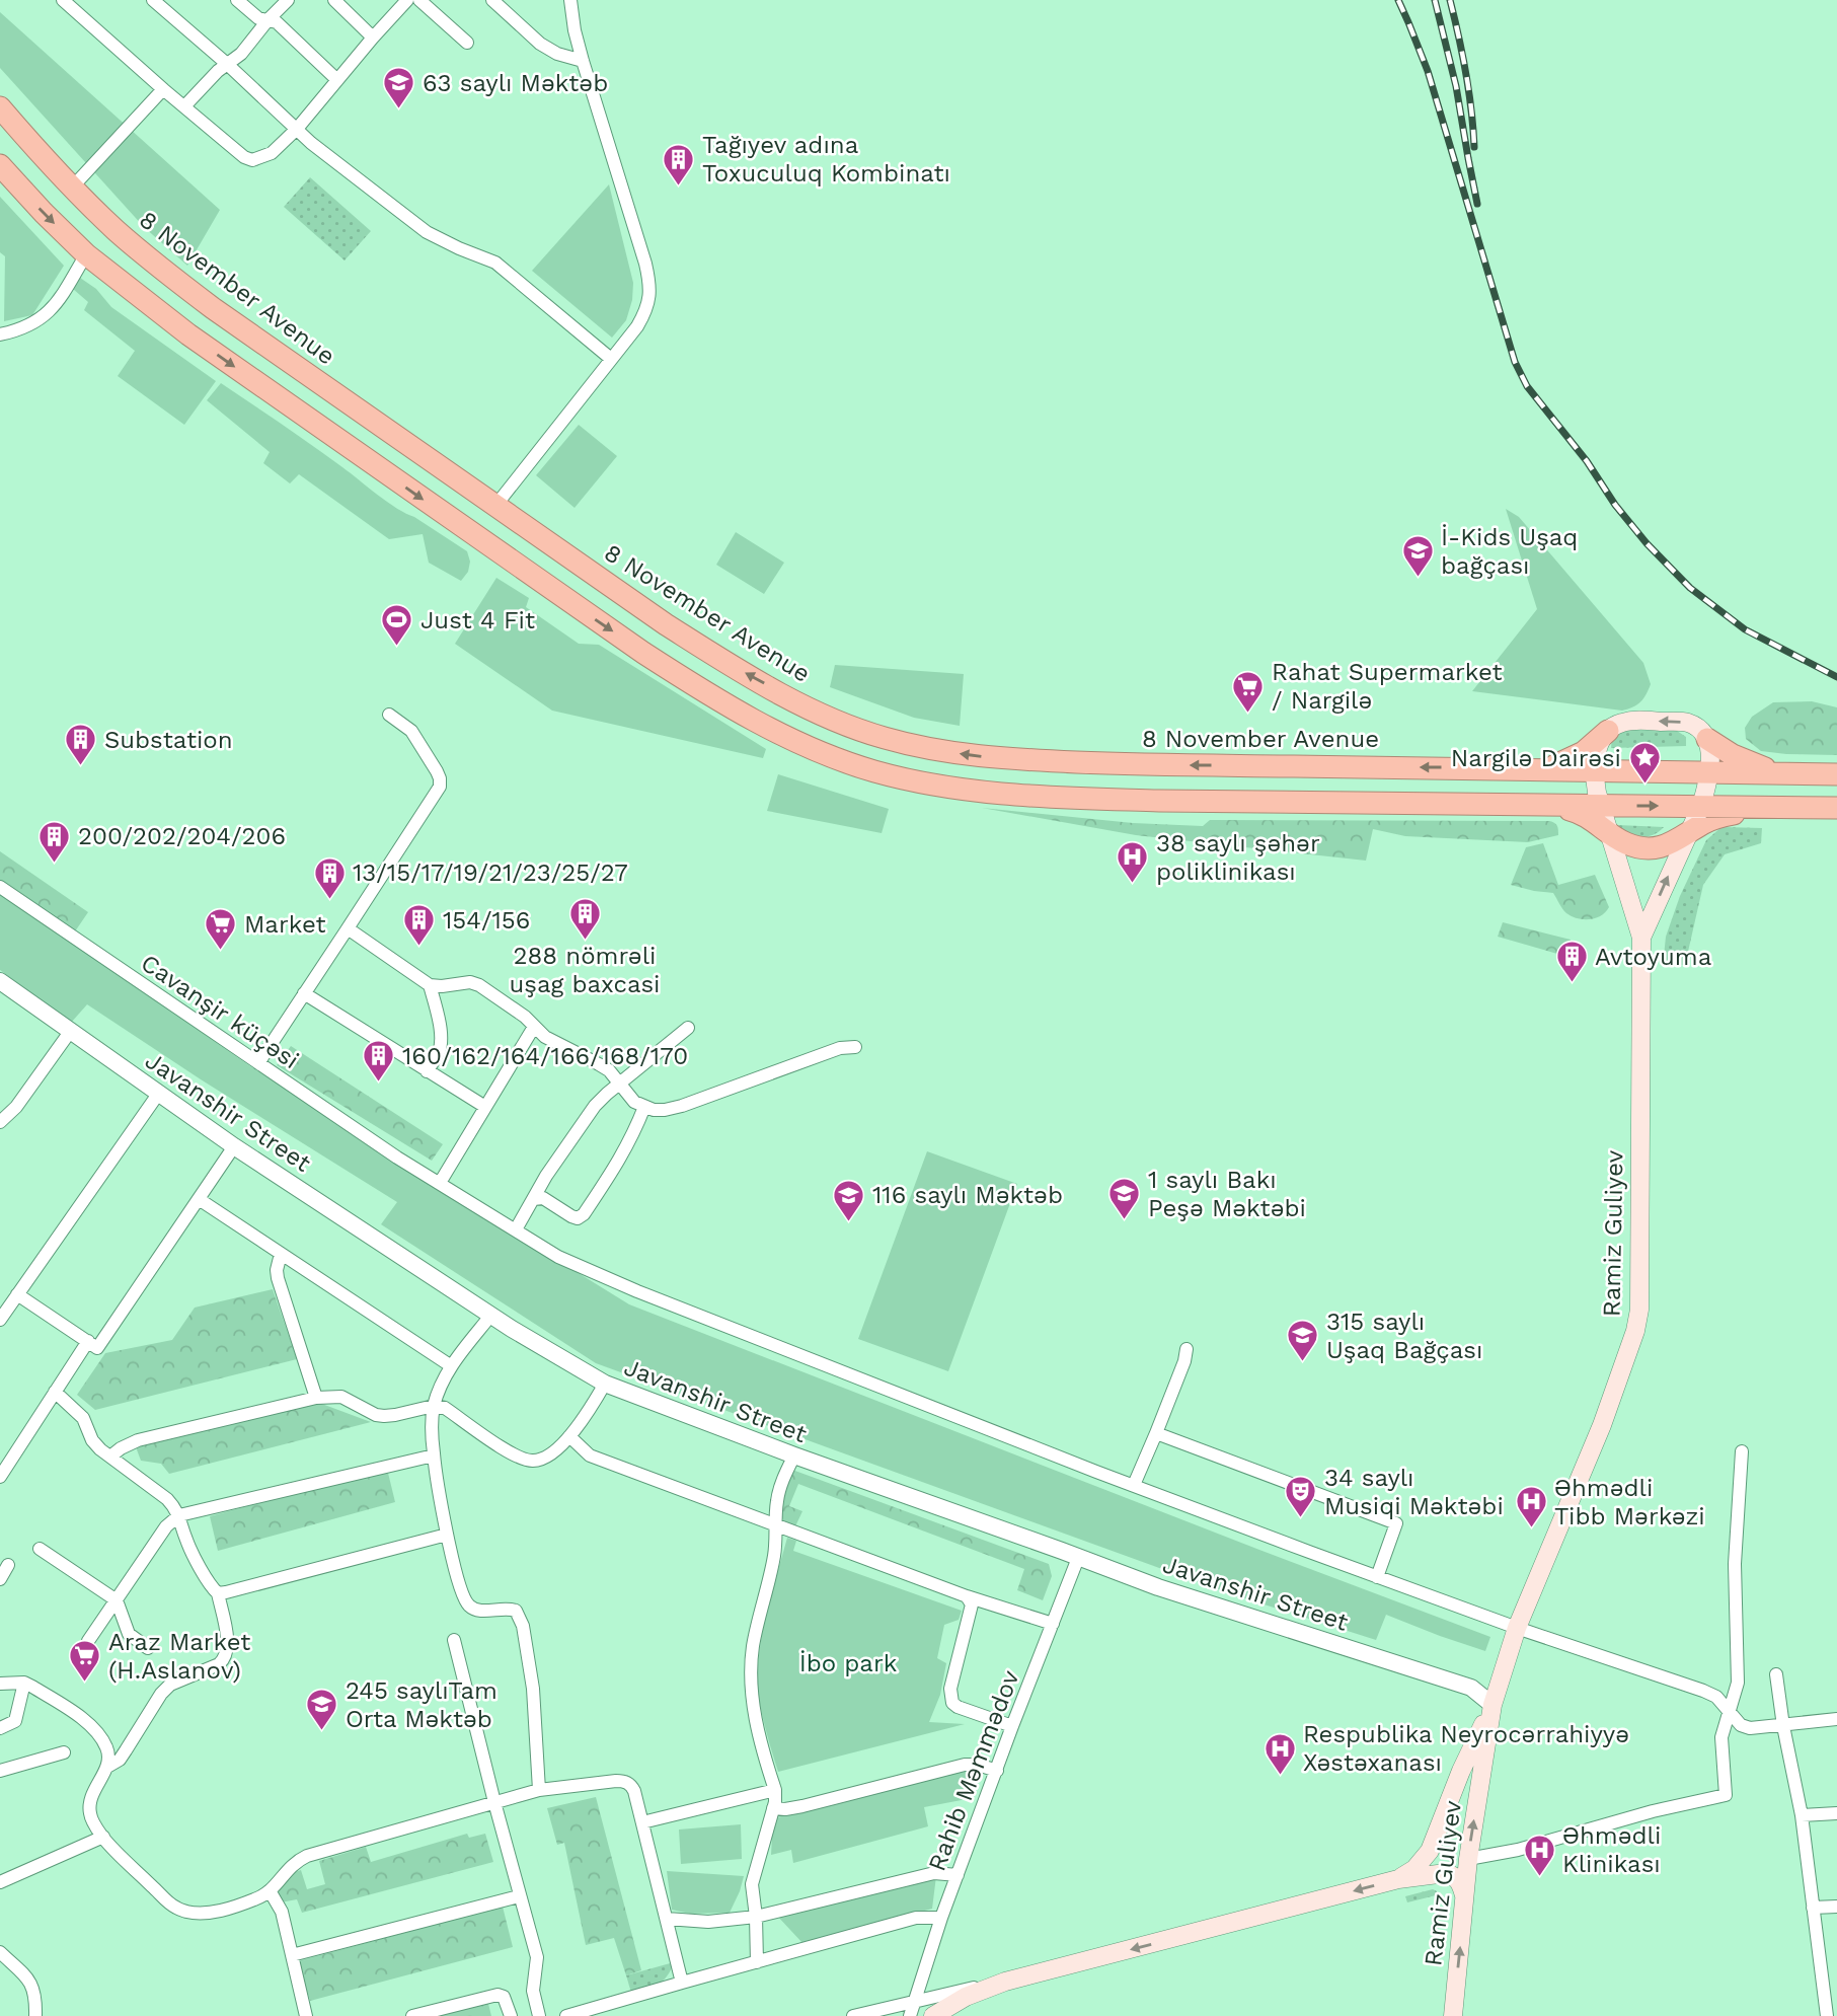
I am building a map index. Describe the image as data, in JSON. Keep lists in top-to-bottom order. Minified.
{"streets":{"highway":["8 November Avenue"],"main road":["Ramiz Guliyev"],"street":["Cavanşir küçəsi","Javanshir Street","Rahib Məmmədov"]},"crossings":[["Javanshir Street","Ramiz Guliyev"],["Javanshir Street","Rahib Məmmədov"]],"parks":["İbo park"],"places":{"school or university":["63 saylı Məktəb","İ-Kids Uşaq bağçası","1 saylı Bakı Peşə Məktəbi","116 saylı Məktəb","315 saylı Uşaq Bağçası","245 saylıTam Orta Məktəb"],"building":["Tağıyev adına Toxuculuq Kombinatı","Substation","200/202/204/206","13/15/17/19/21/23/25/27","288 nömrəli uşag baxcasi","154/156","Avtoyuma","160/162/164/166/168/170"],"sports":["Just 4 Fit"],"supermarket":["Rahat Supermarket / Nargilə","Market","Araz Market (H.Aslanov)"],"place":["Nargilə Dairəsi"],"hospital":["38 saylı şəhər poliklinikası","Əhmədli Tibb Mərkəzi","Respublika Neyrocərrahiyyə Xəstəxanası","Əhmədli Klinikası"],"theatre":["34 saylı Musiqi Məktəbi"]}}
